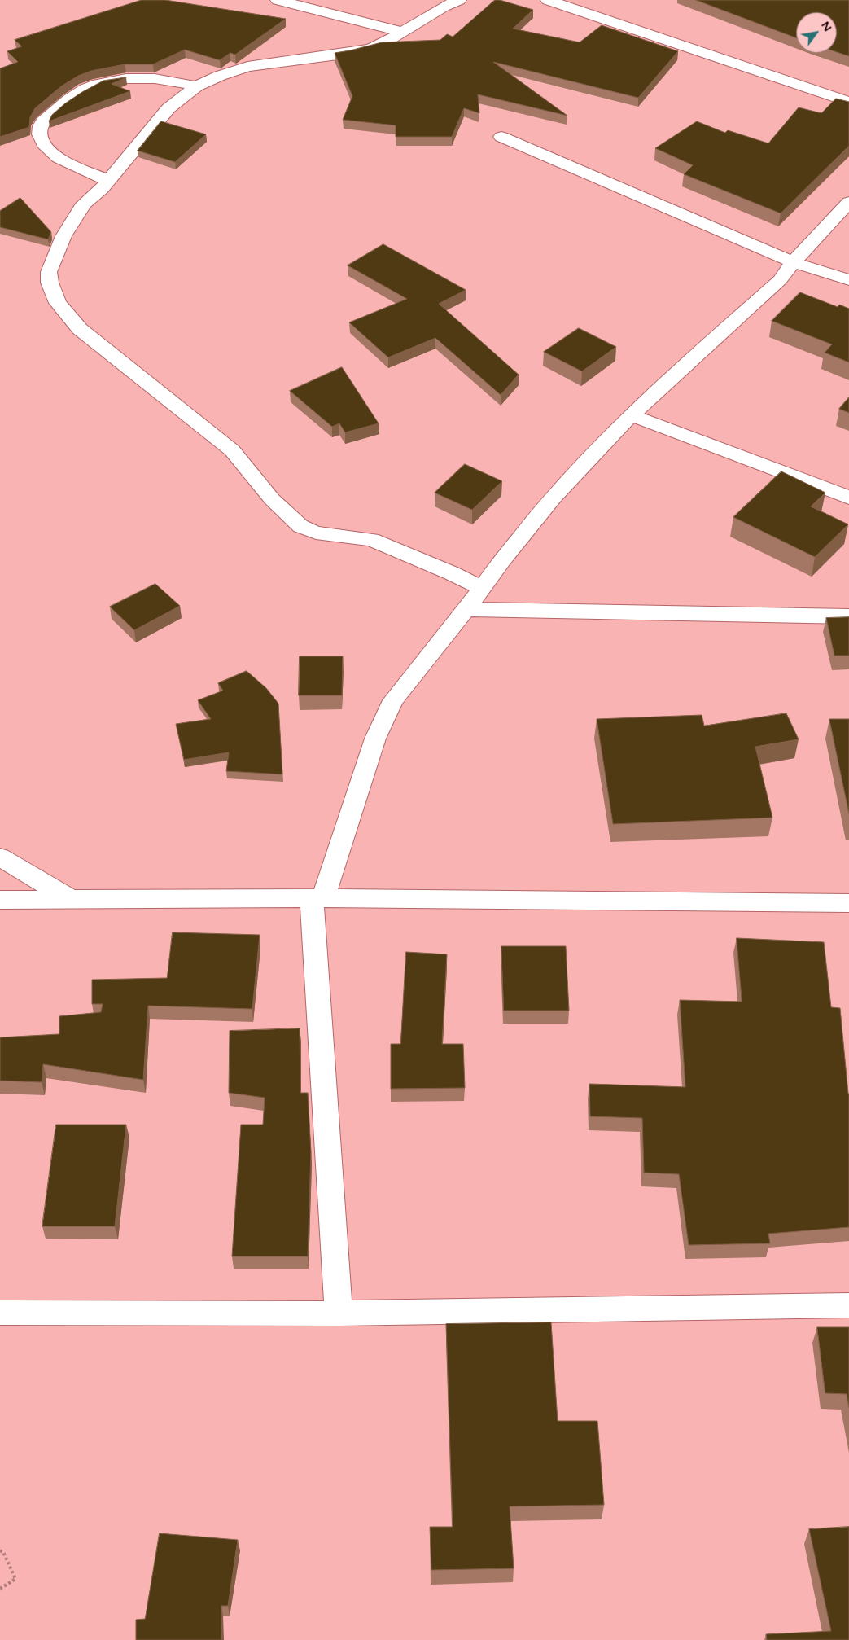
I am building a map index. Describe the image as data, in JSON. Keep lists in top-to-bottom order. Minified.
{"north":"top right"}
